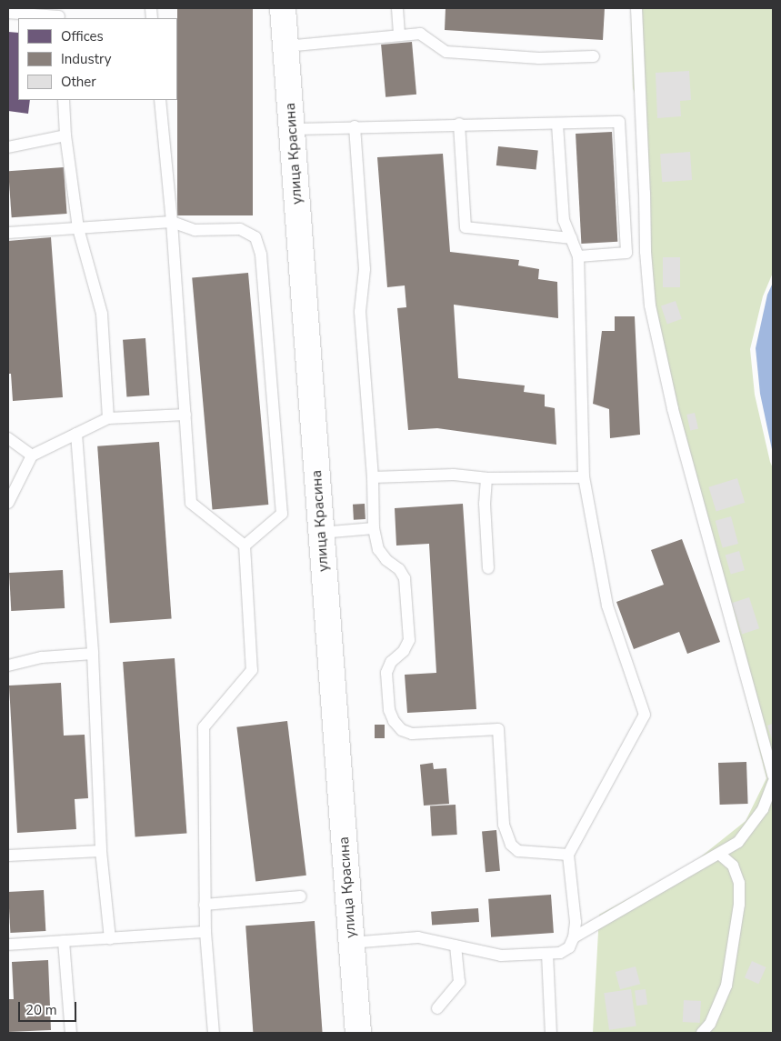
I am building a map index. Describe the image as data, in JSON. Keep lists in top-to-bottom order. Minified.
{"streets":{"main road":["улица Красина"]},"legend":["Offices","Industry","Other"],"scale_bar":"20 m"}
